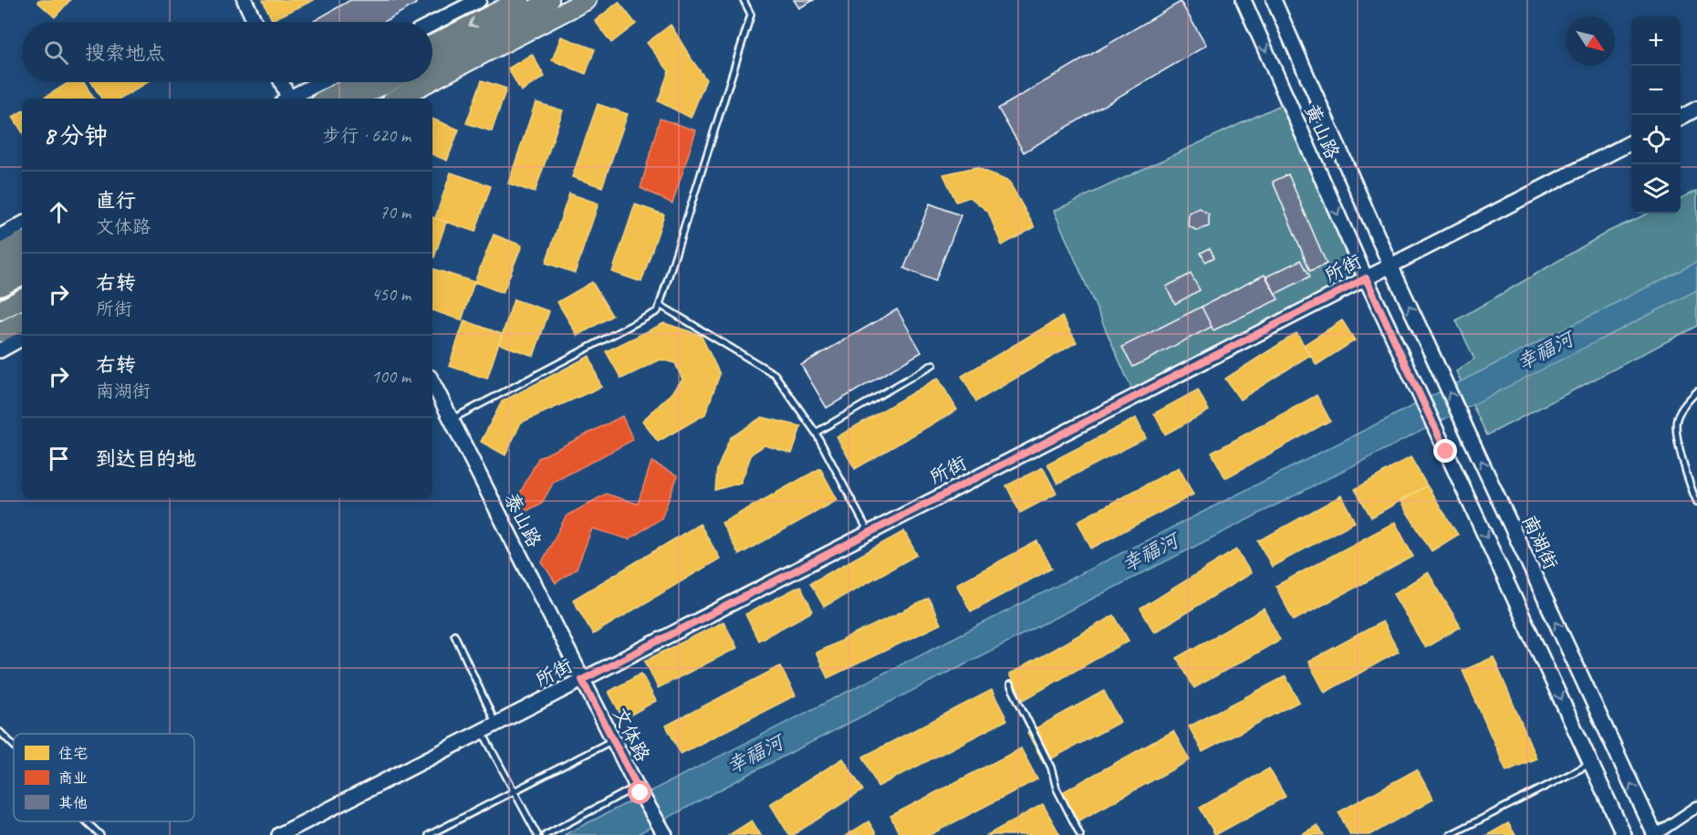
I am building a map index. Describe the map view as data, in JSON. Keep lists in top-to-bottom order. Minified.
{"streets":{"main road":["黄山路","所街","泰山路","南湖街","文体路"]},"crossings":[["黄山路","所街"],["黄山路","南湖街"],["所街","泰山路"],["所街","南湖街"],["所街","文体路"],["泰山路","文体路"]],"water":["幸福河"],"legend":["住宅","商业","其他"],"north":"bottom right","page":{"map_buttons":["+","−"],"search":"搜索地点","heading":["8 分钟","步行 · 620 m"],"list":[["直行","文体路","70 m"],["右转","所街","450 m"],["右转","南湖街","100 m"],"到达目的地"]}}
